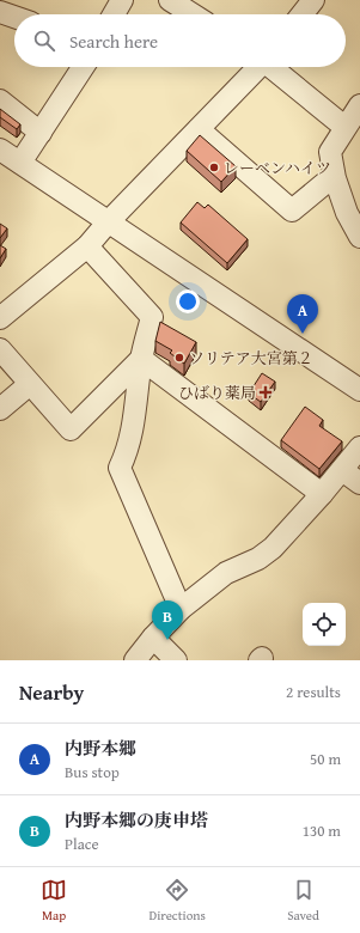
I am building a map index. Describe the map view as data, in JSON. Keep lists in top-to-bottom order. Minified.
{"places":{"other":["レーベンハイツ","ソリテア大宮第２"],"health":["ひばり薬局"]},"page":{"search":"Search here","pins":["A","B"],"heading":["Nearby","2 results"],"list":[{"mark":"A","name":"内野本郷","note":"Bus stop","value":"50 m"},{"mark":"B","name":"内野本郷の庚申塔","note":"Place","value":"130 m"}],"nav":["Map","Directions","Saved"]}}
